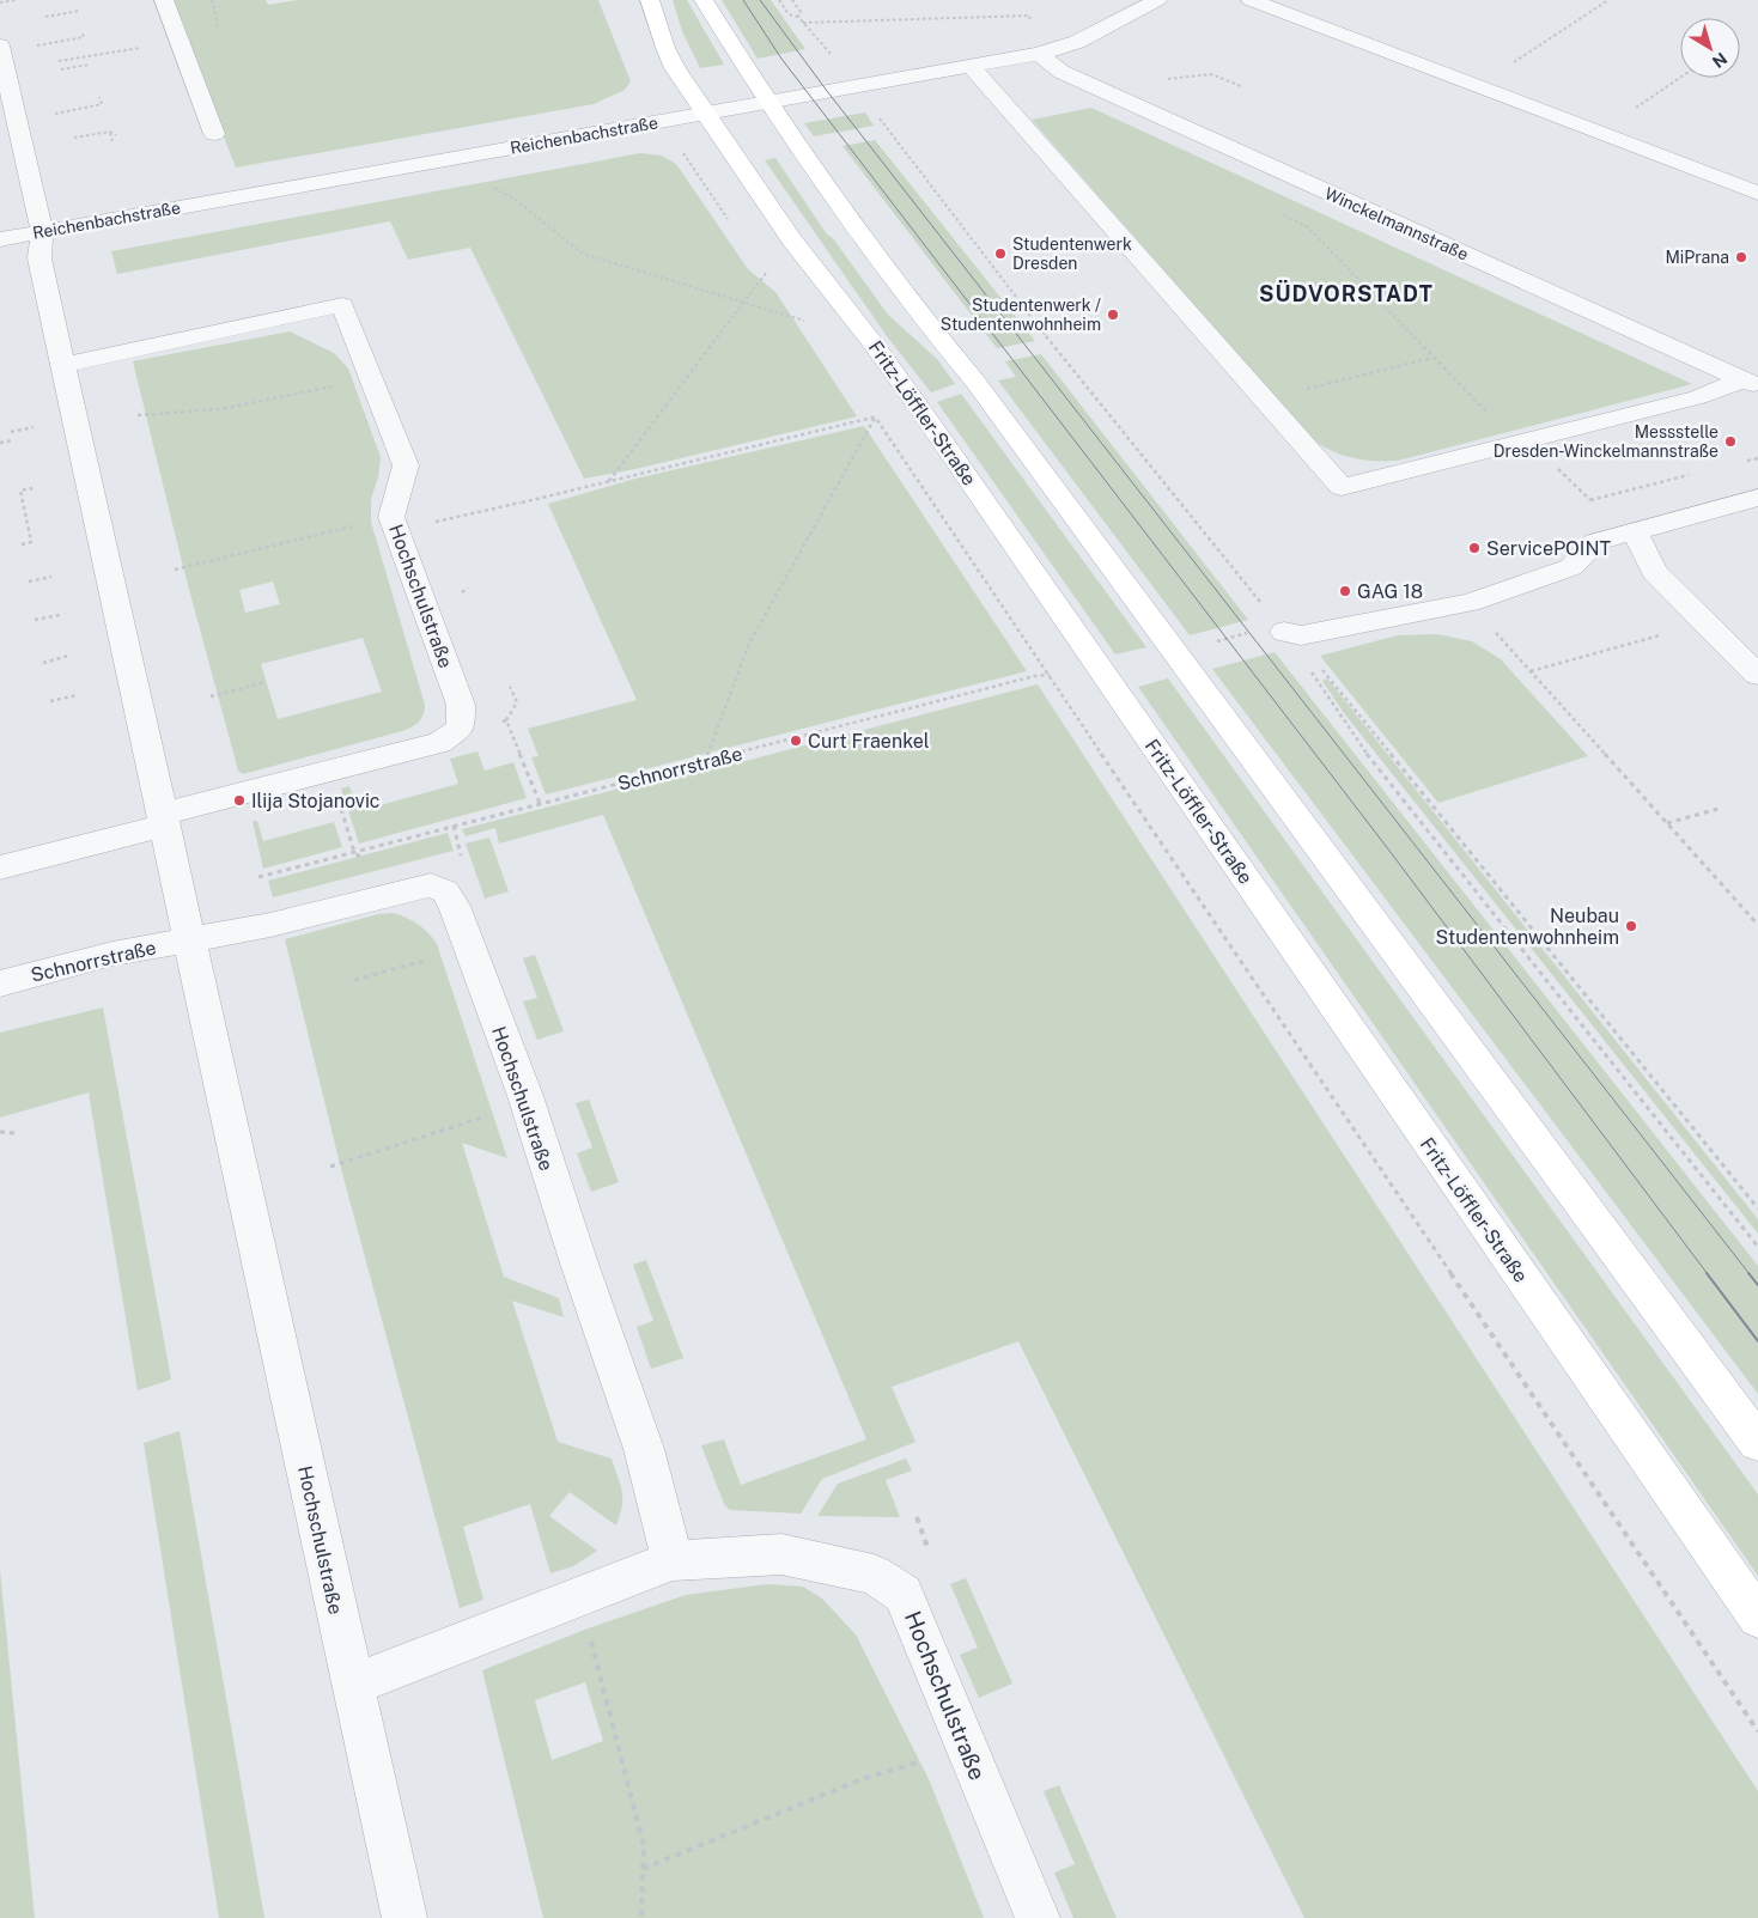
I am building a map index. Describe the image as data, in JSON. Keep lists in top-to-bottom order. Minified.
{"streets":{"main road":["Fritz-Löffler-Straße"],"street":["Reichenbachstraße","Winckelmannstraße","Hochschulstraße","Schnorrstraße"]},"crossings":[["Reichenbachstraße","Winckelmannstraße"],["Reichenbachstraße","Fritz-Löffler-Straße"],["Reichenbachstraße","Hochschulstraße"],["Fritz-Löffler-Straße","Schnorrstraße"],["Hochschulstraße","Schnorrstraße"]],"districts":["SÜDVORSTADT"],"places":["Studentenwerk Dresden","MiPrana","Studentenwerk / Studentenwohnheim","Messstelle Dresden-Winckelmannstraße","ServicePOINT","GAG 18","Curt Fraenkel","Ilija Stojanovic","Neubau Studentenwohnheim"],"north":"bottom right"}
